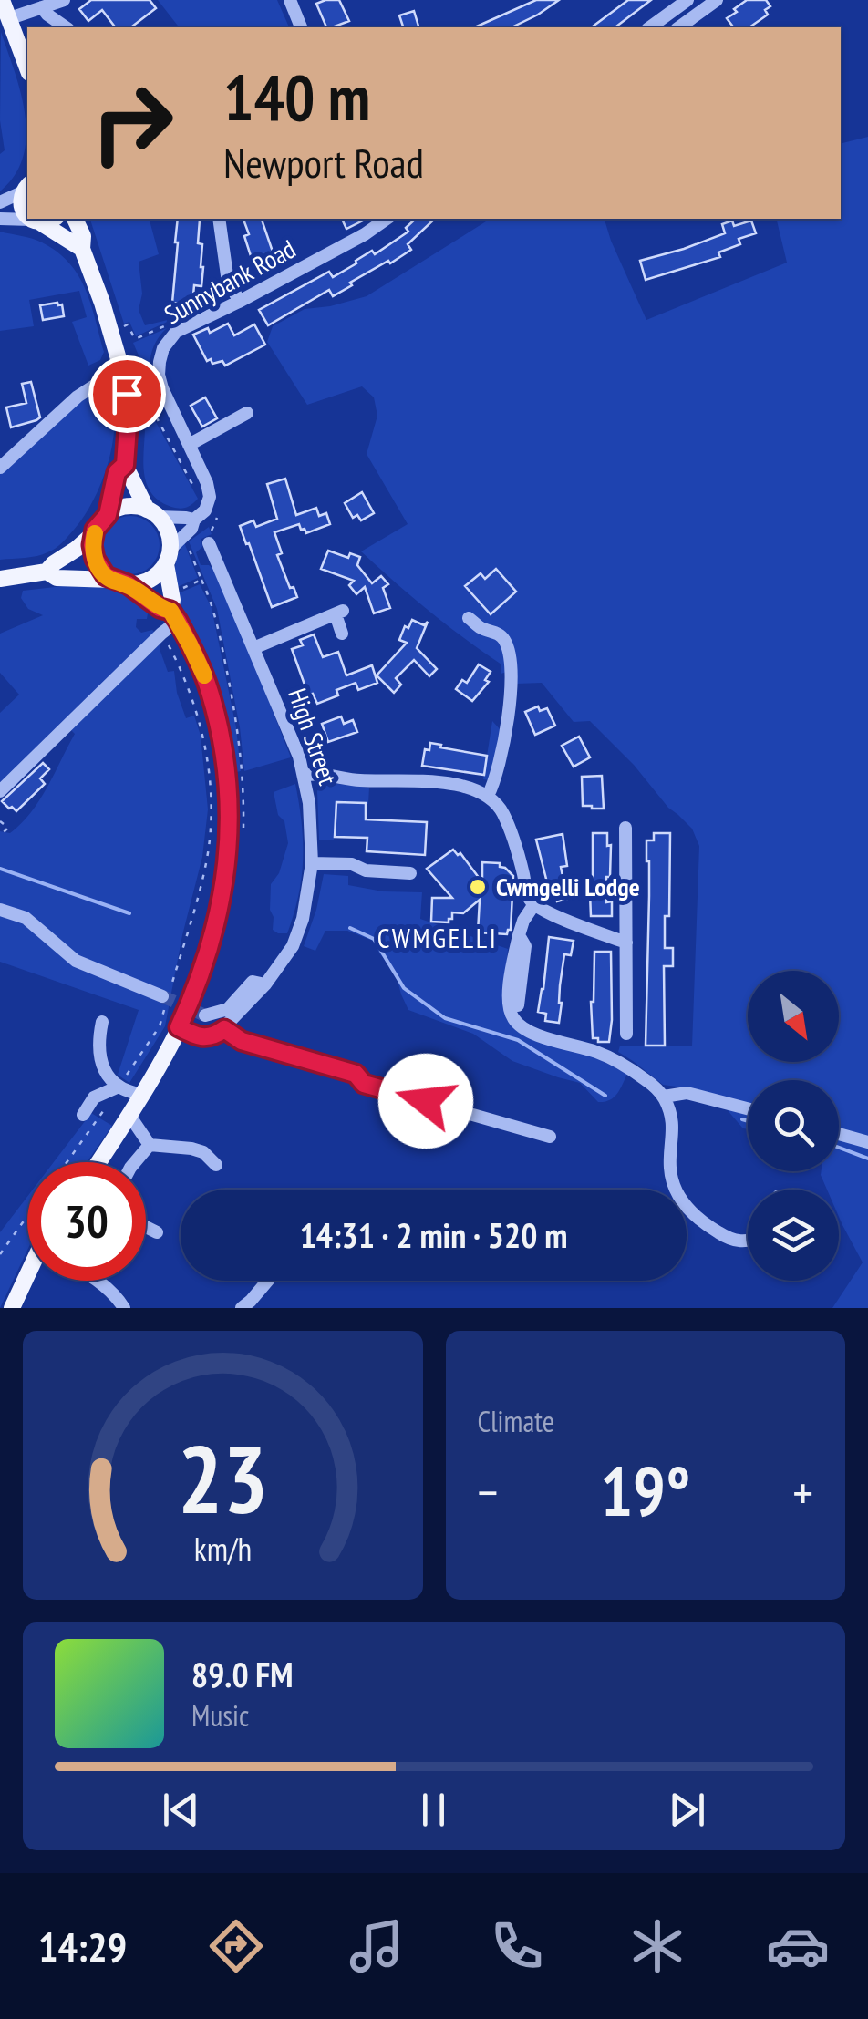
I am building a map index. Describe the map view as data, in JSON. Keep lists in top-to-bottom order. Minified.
{"streets":{"street":["Sunnybank Road","High Street"]},"districts":["CWMGELLI"],"places":["Cwmgelli Lodge"],"north":"bottom right","page":{"turn":["140 m","Newport Road"],"limit":"30","trip":"14:31 · 2 min · 520 m","tile":"Climate","heat":["−","19°","+"],"song":["89.0 FM","Music"],"tabs":"14:29","gauge":["23","km/h"]}}
